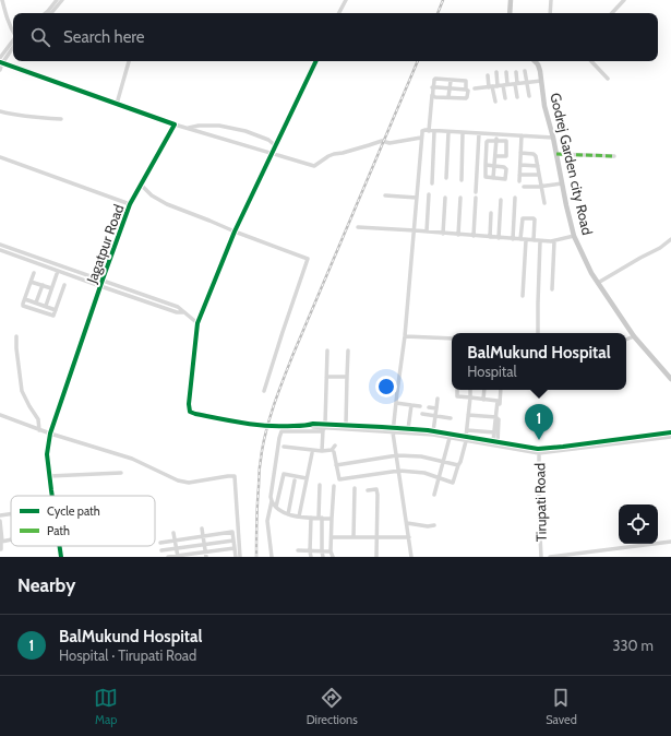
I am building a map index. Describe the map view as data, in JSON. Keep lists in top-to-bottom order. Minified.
{"streets":{"main road":["Godrej Garden city Road"],"street":["Jagatpur Road","Tirupati Road"]},"legend":["Cycle path","Path"],"page":{"search":"Search here","popup":["BalMukund Hospital","Hospital"],"pins":"1","heading":"Nearby","list":[{"mark":"1","name":"BalMukund Hospital","note":"Hospital · Tirupati Road","value":"330 m"}],"nav":["Map","Directions","Saved"]}}
